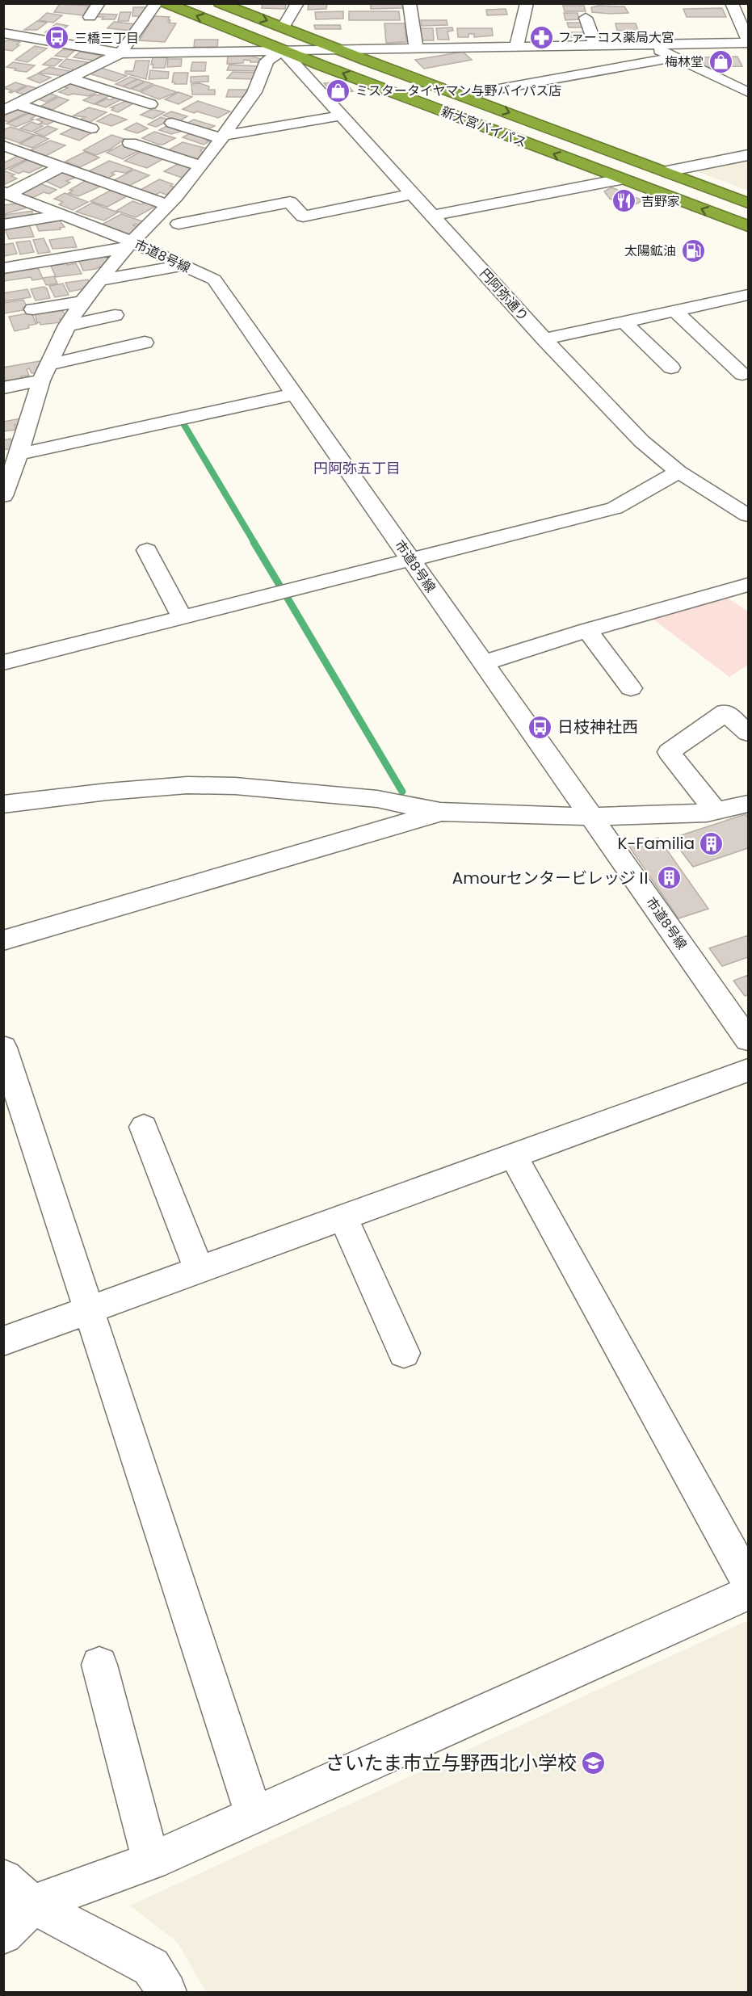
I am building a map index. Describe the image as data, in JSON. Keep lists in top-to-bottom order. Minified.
{"streets":{"highway":["新大宮バイパス"],"street":["市道8号線","円阿弥通り"]},"crossings":[["新大宮バイパス","円阿弥通り"]],"districts":["円阿弥五丁目"],"places":{"pharmacy":["ファーコス薬局大宮"],"bus stop":["三橋三丁目","日枝神社西"],"shop":["梅林堂","ミスタータイヤマン与野バイパス店"],"restaurant":["吉野家"],"fuel station":["太陽鉱油"],"building":["K-Familia","AmourセンタービレッジⅡ"],"school or university":["さいたま市立与野西北小学校"]}}
